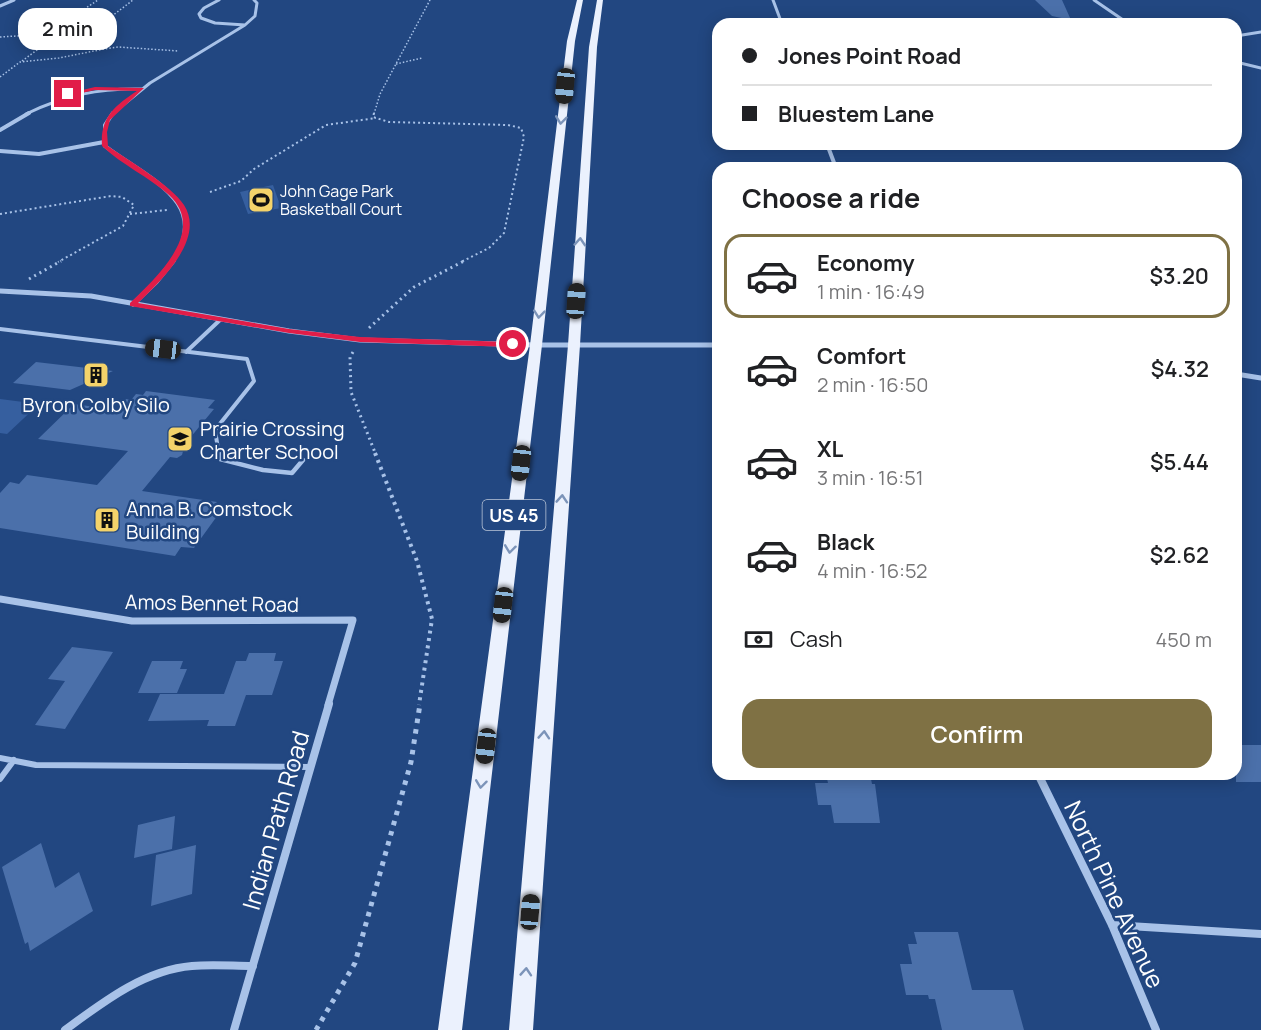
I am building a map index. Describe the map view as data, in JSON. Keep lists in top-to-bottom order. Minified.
{"streets":{"main road":["US 45"],"street":["Amos Bennet Road","Indian Path Road","North Pine Avenue"]},"crossings":[["Amos Bennet Road","Indian Path Road"]],"places":{"sports":["John Gage Park Basketball Court"],"building":["Byron Colby Silo","Anna B. Comstock Building"],"school or university":["Prairie Crossing Charter School"]},"page":{"bubble":"2 min","banner":["Jones Point Road","Bluestem Lane"],"heading":"Choose a ride","list":[{"name":"Economy","note":"1 min · 16:49","value":"$3.20"},{"name":"Comfort","note":"2 min · 16:50","value":"$4.32"},{"name":"XL","note":"3 min · 16:51","value":"$5.44"},{"name":"Black","note":"4 min · 16:52","value":"$2.62"}],"pay":["Cash","450 m"],"buttons":"Confirm"}}
